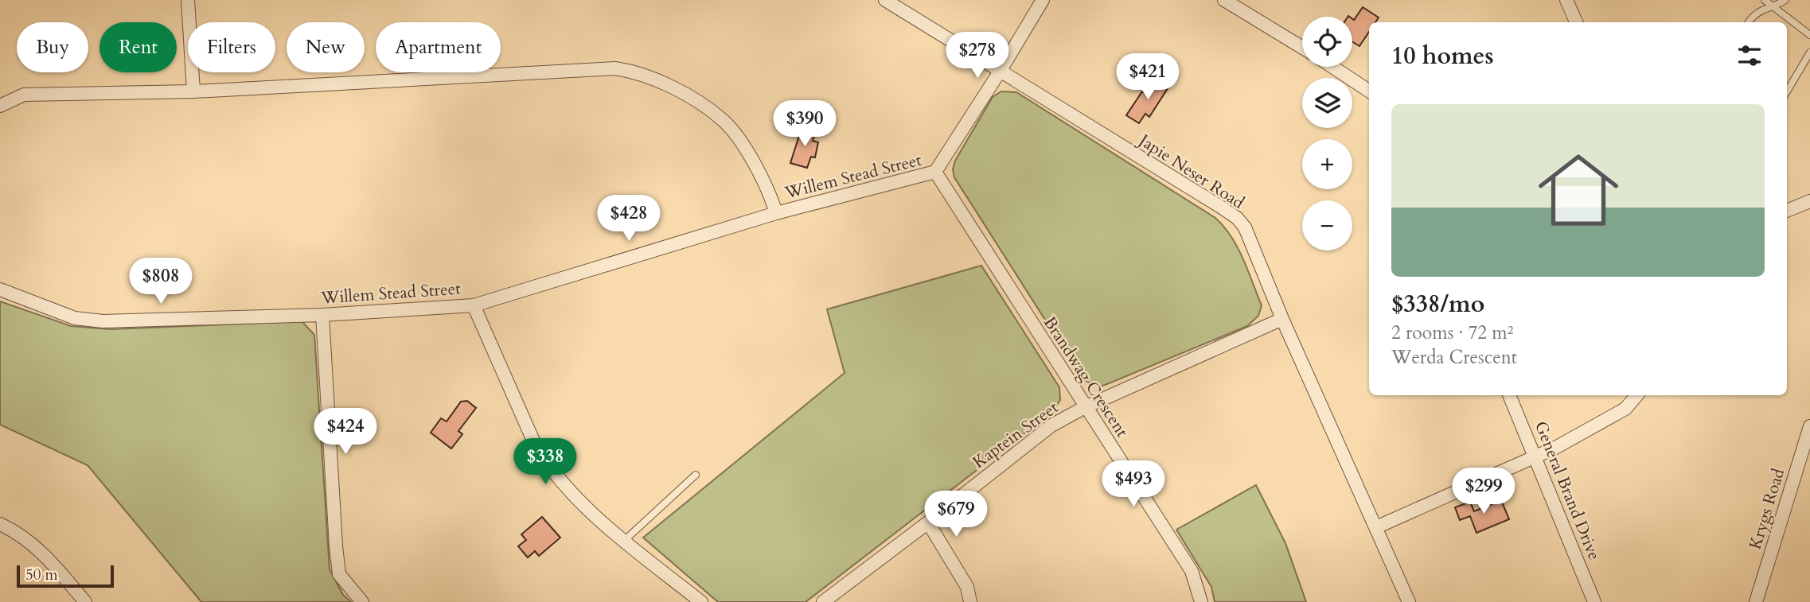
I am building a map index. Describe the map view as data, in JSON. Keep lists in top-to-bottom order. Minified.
{"streets":{"street":["Japie Neser Road","Willem Stead Street","Brandwag Crescent","Kaptein Street","General Brand Drive","Krygs Road"]},"crossings":[["Japie Neser Road","Willem Stead Street"],["Japie Neser Road","Kaptein Street"],["Willem Stead Street","Brandwag Crescent"],["Brandwag Crescent","Kaptein Street"]],"scale_bar":"50 m","page":{"map_buttons":["+","−"],"chip":["Buy","Rent","Filters","New","Apartment"],"heading":"10 homes","price":["$278","$421","$390","$428","$808","$424","$338","$493","$299","$679"],"list":[{"name":"$338/mo","note":"2 rooms · 72 m² · Werda Crescent"}],"scale":"50 m"}}
